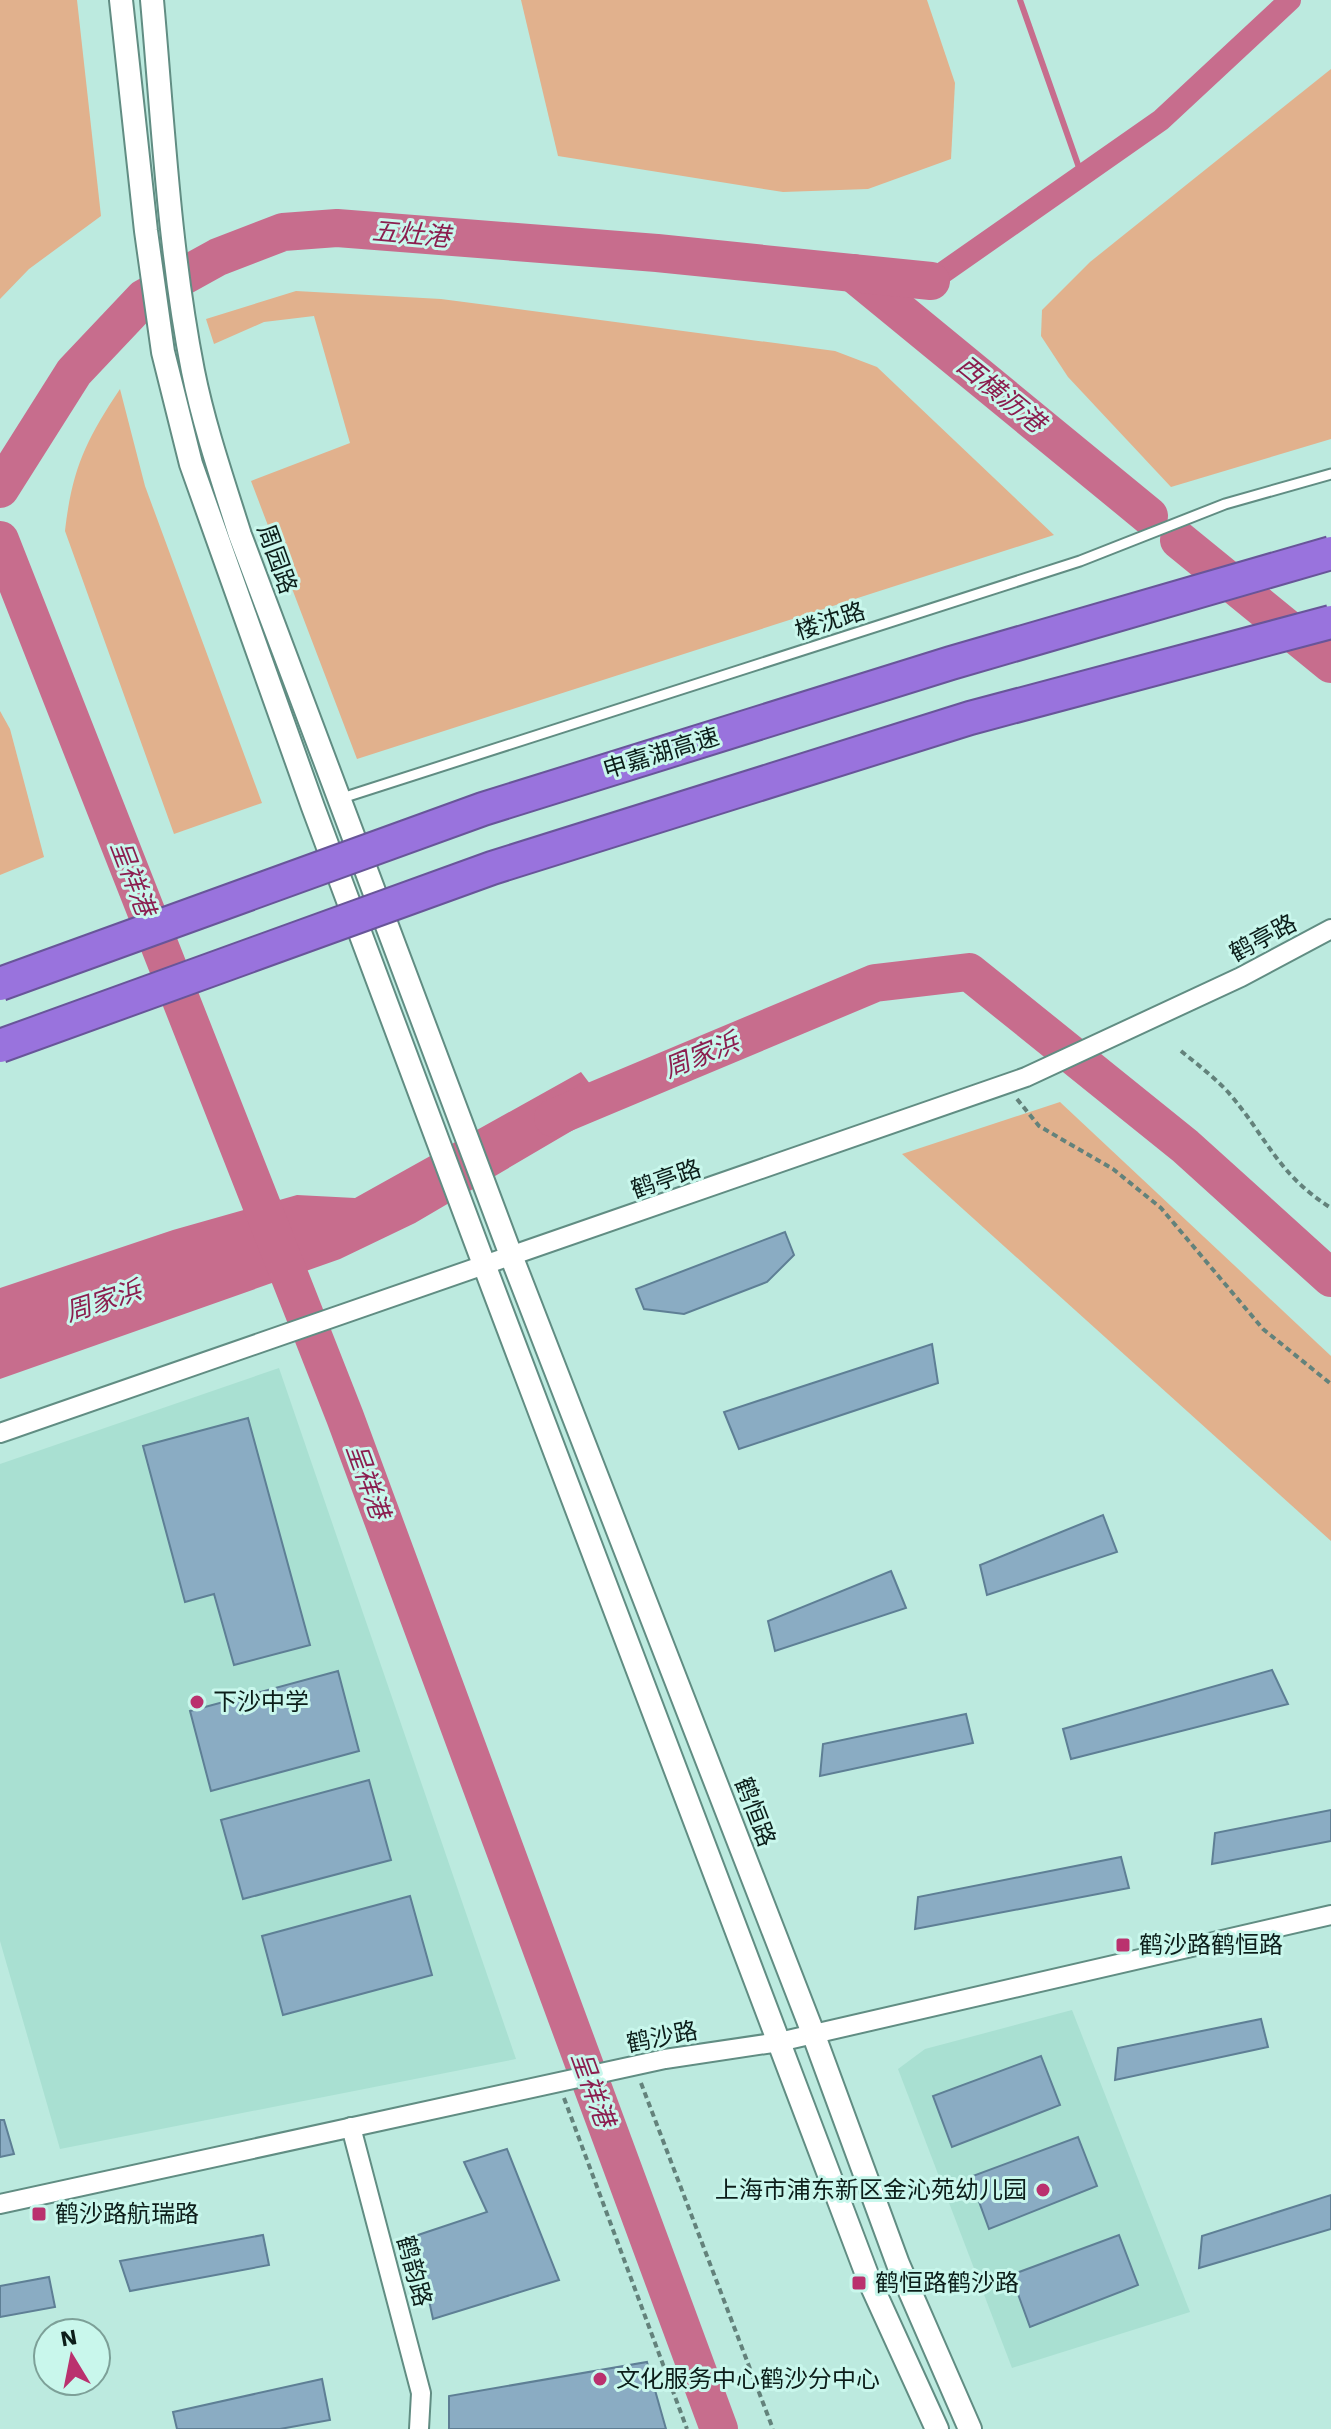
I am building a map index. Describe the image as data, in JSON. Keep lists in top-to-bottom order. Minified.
{"streets":{"highway":["申嘉湖高速"],"street":["周园路","鹤亭路","鹤恒路","鹤沙路","鹤韵路"],"lane":["楼沈路"]},"crossings":[["周园路","楼沈路"],["周园路","鹤亭路"],["周园路","鹤恒路"],["鹤亭路","鹤恒路"],["鹤恒路","鹤沙路"],["鹤沙路","鹤韵路"]],"water":["五灶港","西横沥港","呈祥港","周家浜"],"places":{"other":["下沙中学","上海市浦东新区金沁苑幼儿园","文化服务中心鹤沙分中心"],"transit":["鹤沙路鹤恒路","鹤沙路航瑞路","鹤恒路鹤沙路"]},"north":"top"}
